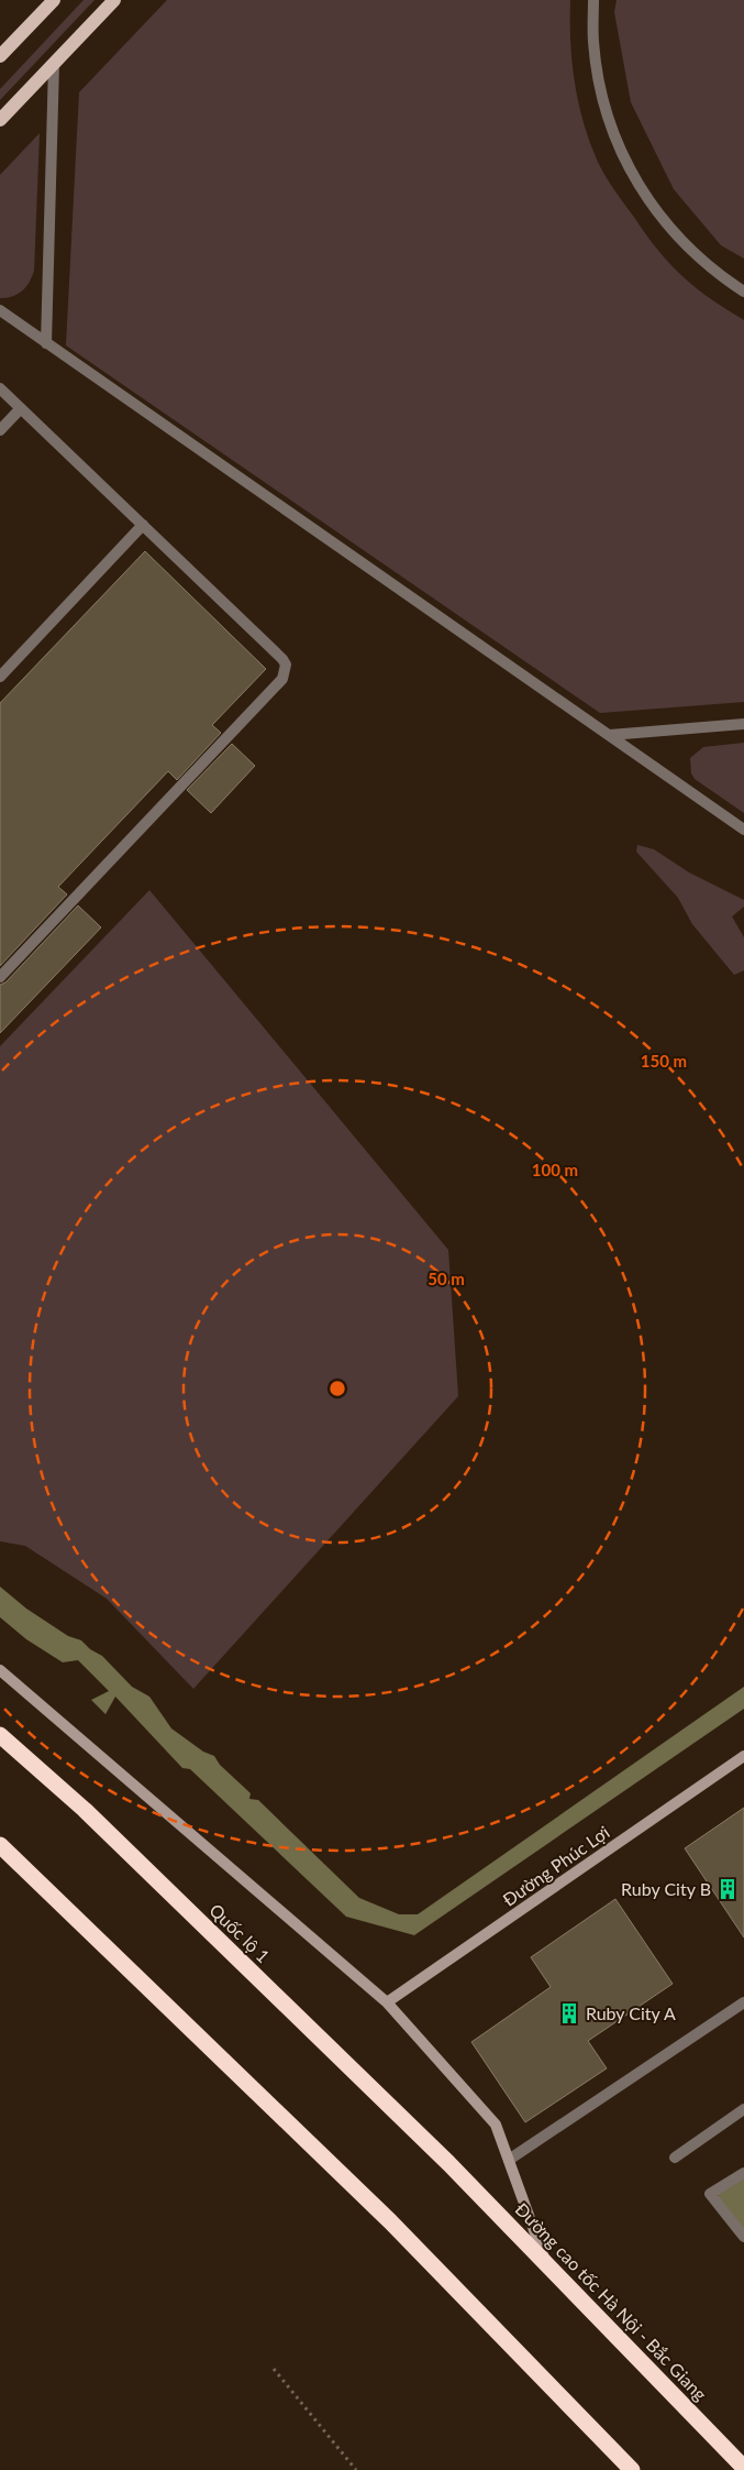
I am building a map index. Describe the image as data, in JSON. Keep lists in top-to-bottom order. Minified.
{"streets":{"highway":["Quốc lộ 1","Đường cao tốc Hà Nội - Bắc Giang"],"main road":["Đường Phúc Lợi"]},"crossings":[["Quốc lộ 1","Đường cao tốc Hà Nội - Bắc Giang"]],"places":{"building":["Ruby City B","Ruby City A"]},"rings":["150 m","100 m","50 m"]}
